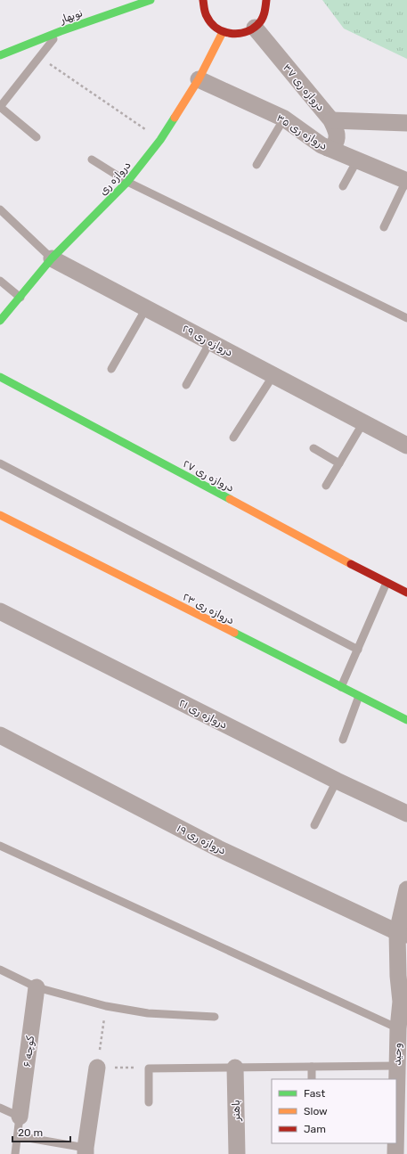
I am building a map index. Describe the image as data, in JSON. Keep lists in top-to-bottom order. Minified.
{"streets":{"street":["نوبهار","دروازه ری ۳۷","دروازه ری ۳۵","دروازه ری","دروازه ری ۲۹","دروازه ری ۲۷","دروازه ری ۲۳","دروازه ری ۲۱","دروازه ری ۱۹","کوچه ۶","وحید","باهنر"]},"crossings":[["دروازه ری ۳۷","دروازه ری ۳۵"],["دروازه ری ۳۵","دروازه ری"],["دروازه ری","دروازه ری ۲۹"],["دروازه ری ۱۹","وحید"]],"legend":["Fast","Slow","Jam"],"scale_bar":"20 m"}
